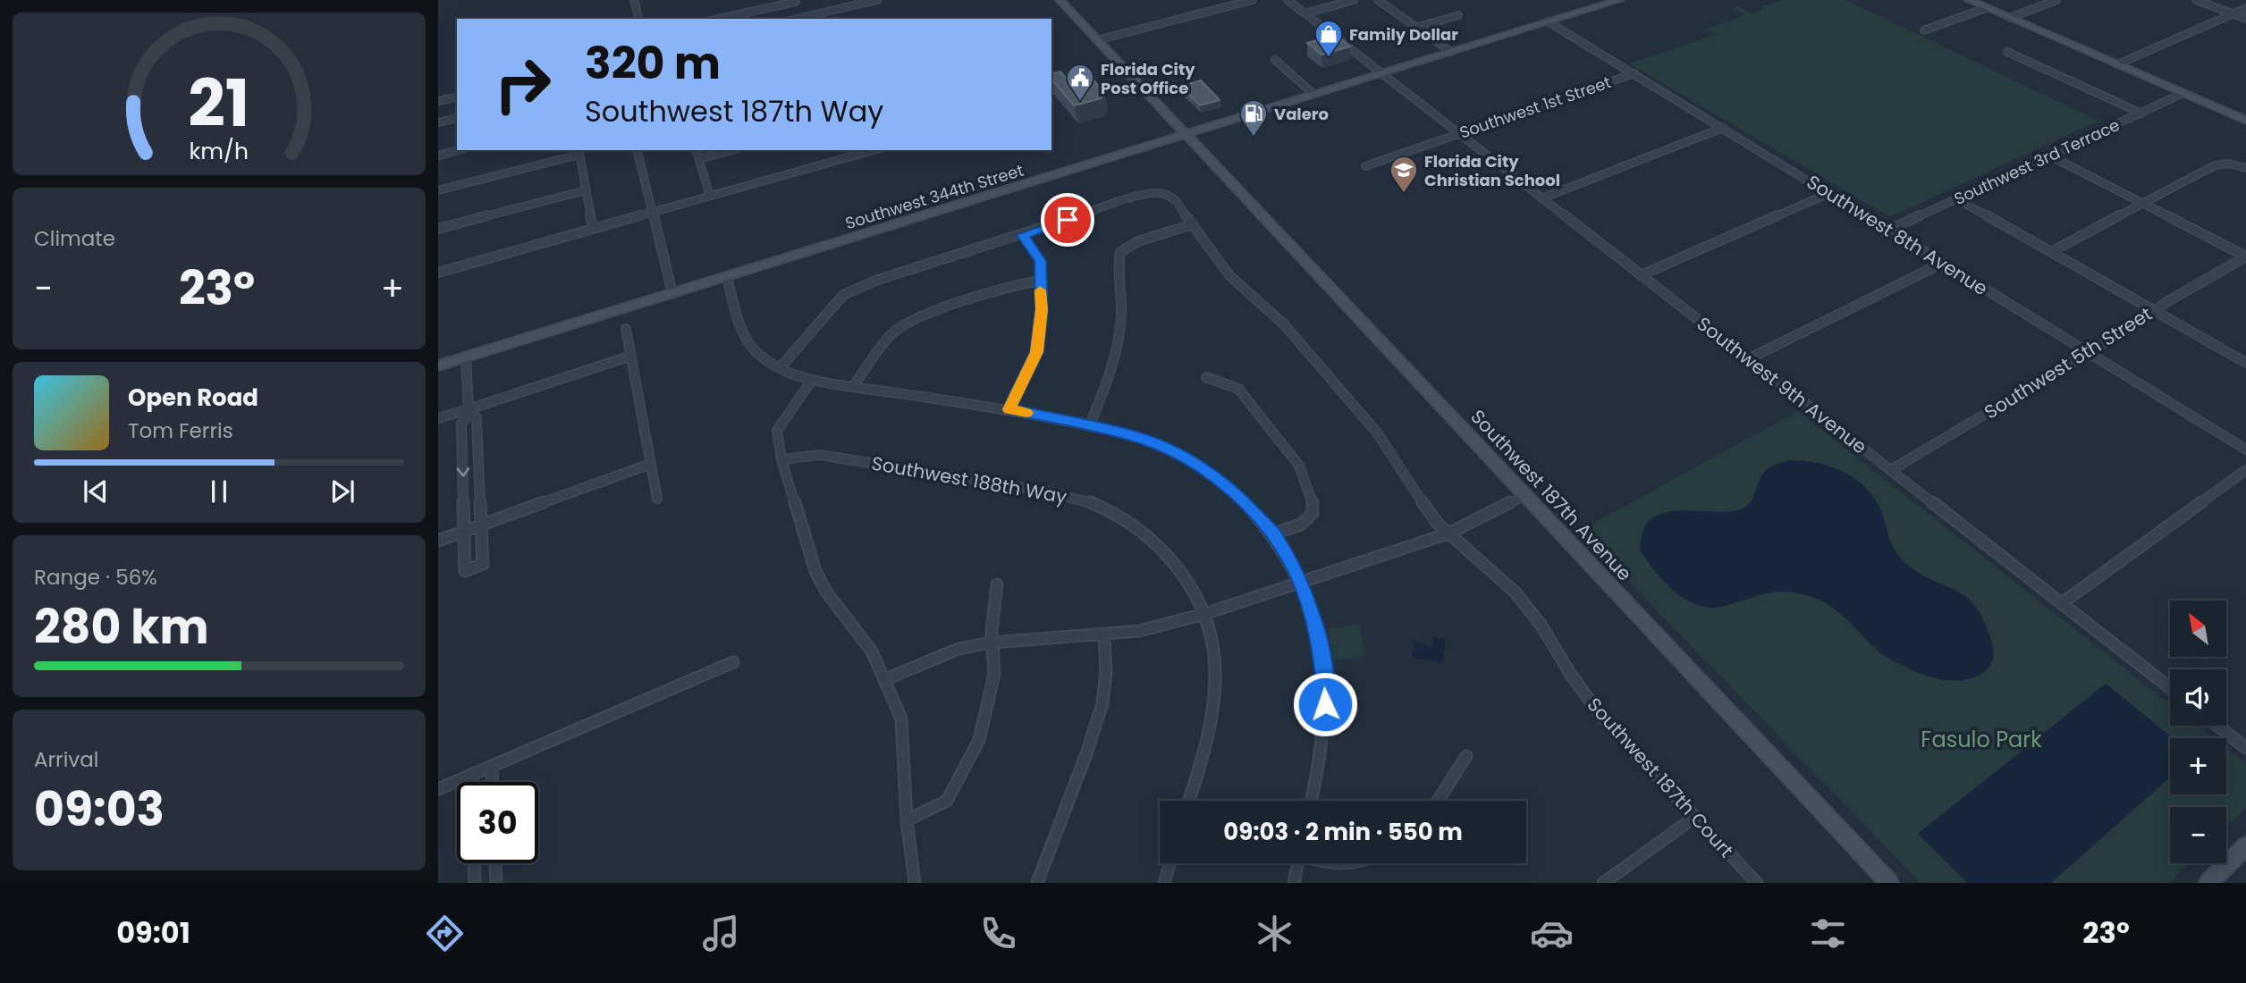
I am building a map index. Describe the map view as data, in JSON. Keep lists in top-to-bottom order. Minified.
{"streets":{"street":["Southwest 1st Street","Southwest 3rd Terrace","Southwest 344th Street","Southwest 8th Avenue","Southwest 5th Street","Southwest 9th Avenue","Southwest 188th Way","Southwest 187th Avenue","Southwest 187th Court"]},"crossings":[["Southwest 1st Street","Southwest 8th Avenue"],["Southwest 1st Street","Southwest 9th Avenue"],["Southwest 3rd Terrace","Southwest 8th Avenue"],["Southwest 344th Street","Southwest 8th Avenue"],["Southwest 344th Street","Southwest 9th Avenue"],["Southwest 344th Street","Southwest 187th Avenue"],["Southwest 8th Avenue","Southwest 5th Street"],["Southwest 5th Street","Southwest 9th Avenue"]],"parks":["Fasulo Park"],"places":{"shop":["Family Dollar"],"public building":["Florida City Post Office"],"fuel station":["Valero"],"school or university":["Florida City Christian School"]},"north":"top left","page":{"turn":["320 m","Southwest 187th Way"],"tile":["Climate",["Range · 56%","280 km"],["Arrival","09:03"]],"heat":["−","23°","+"],"song":["Open Road","Tom Ferris"],"map_buttons":["+","−"],"limit":"30","trip":"09:03 · 2 min · 550 m","tabs":["09:01","23°"],"gauge":["21","km/h"]}}
